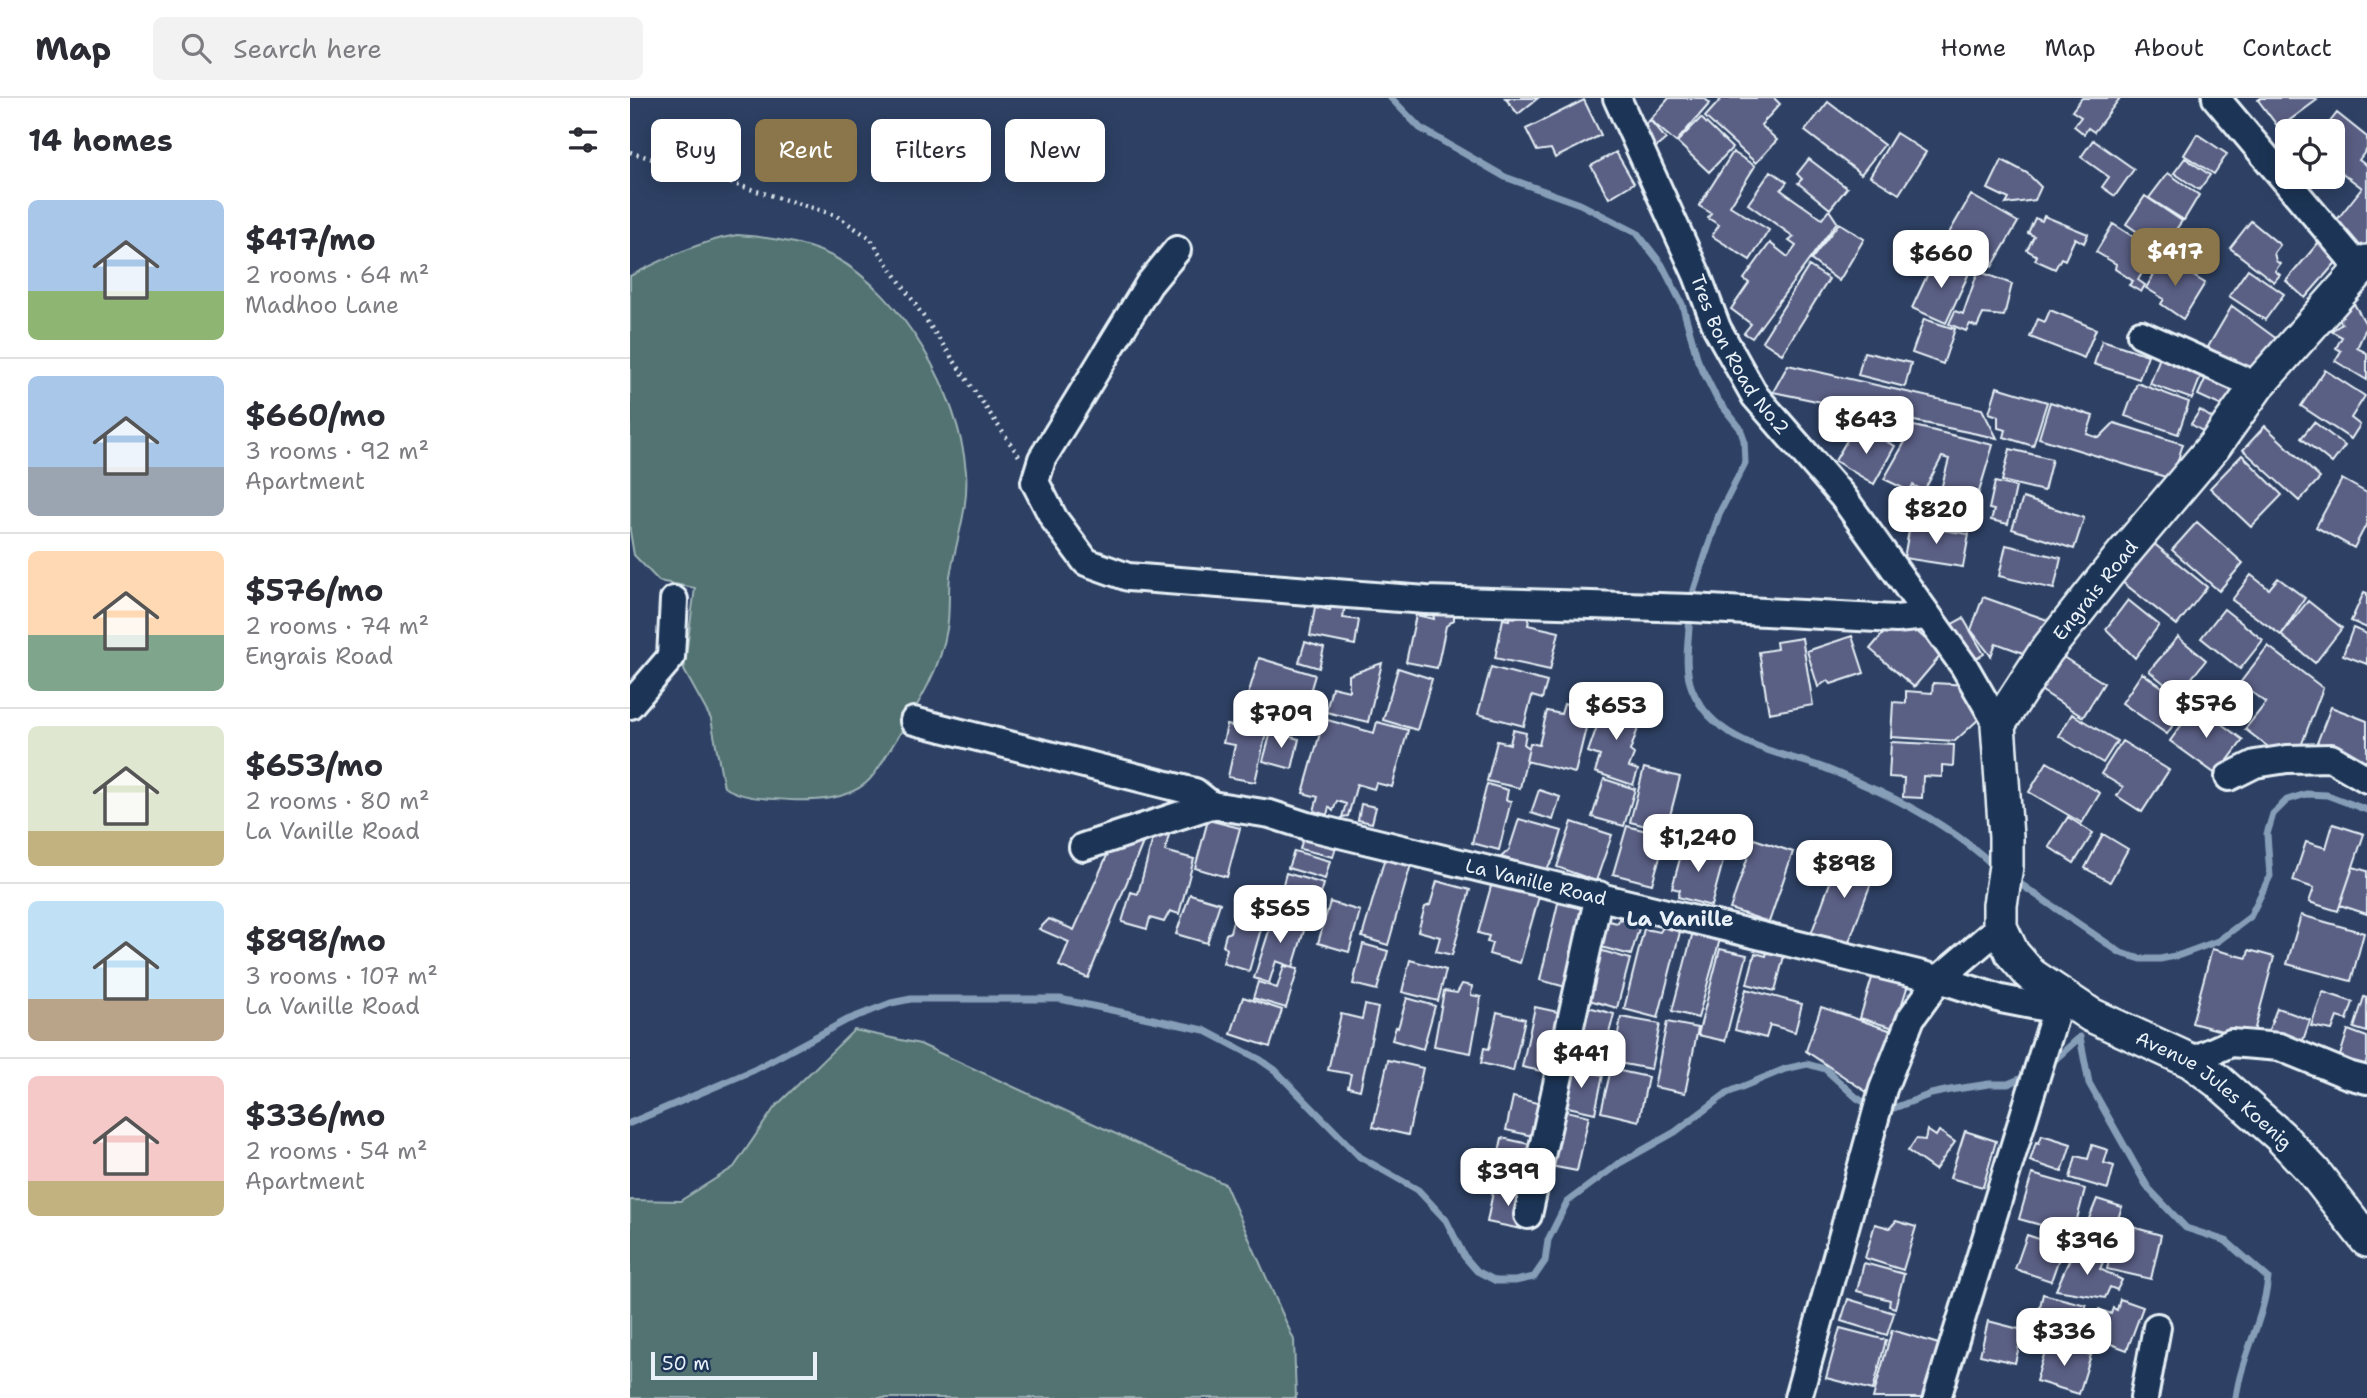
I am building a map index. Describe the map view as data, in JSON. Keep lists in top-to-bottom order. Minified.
{"streets":{"street":["Tres Bon Road No.2","Engrais Road","La Vanille Road","Avenue Jules Koenig"]},"crossings":[["Tres Bon Road No.2","Engrais Road"],["La Vanille Road","Avenue Jules Koenig"]],"districts":["La Vanille"],"scale_bar":"50 m","page":{"header":"Map","search":"Search here","nav":["Home","Map","About","Contact"],"heading":"14 homes","chip":["Buy","Rent","Filters","New"],"list":[{"name":"$417/mo","note":"2 rooms · 64 m² · Madhoo Lane"},{"name":"$660/mo","note":"3 rooms · 92 m² · Apartment"},{"name":"$576/mo","note":"2 rooms · 74 m² · Engrais Road"},{"name":"$653/mo","note":"2 rooms · 80 m² · La Vanille Road"},{"name":"$898/mo","note":"3 rooms · 107 m² · La Vanille Road"},{"name":"$336/mo","note":"2 rooms · 54 m² · Apartment"}],"price":["$417","$660","$643","$820","$576","$653","$709","$1,240","$898","$565","$441","$399","$396","$336"],"scale":"50 m"}}
